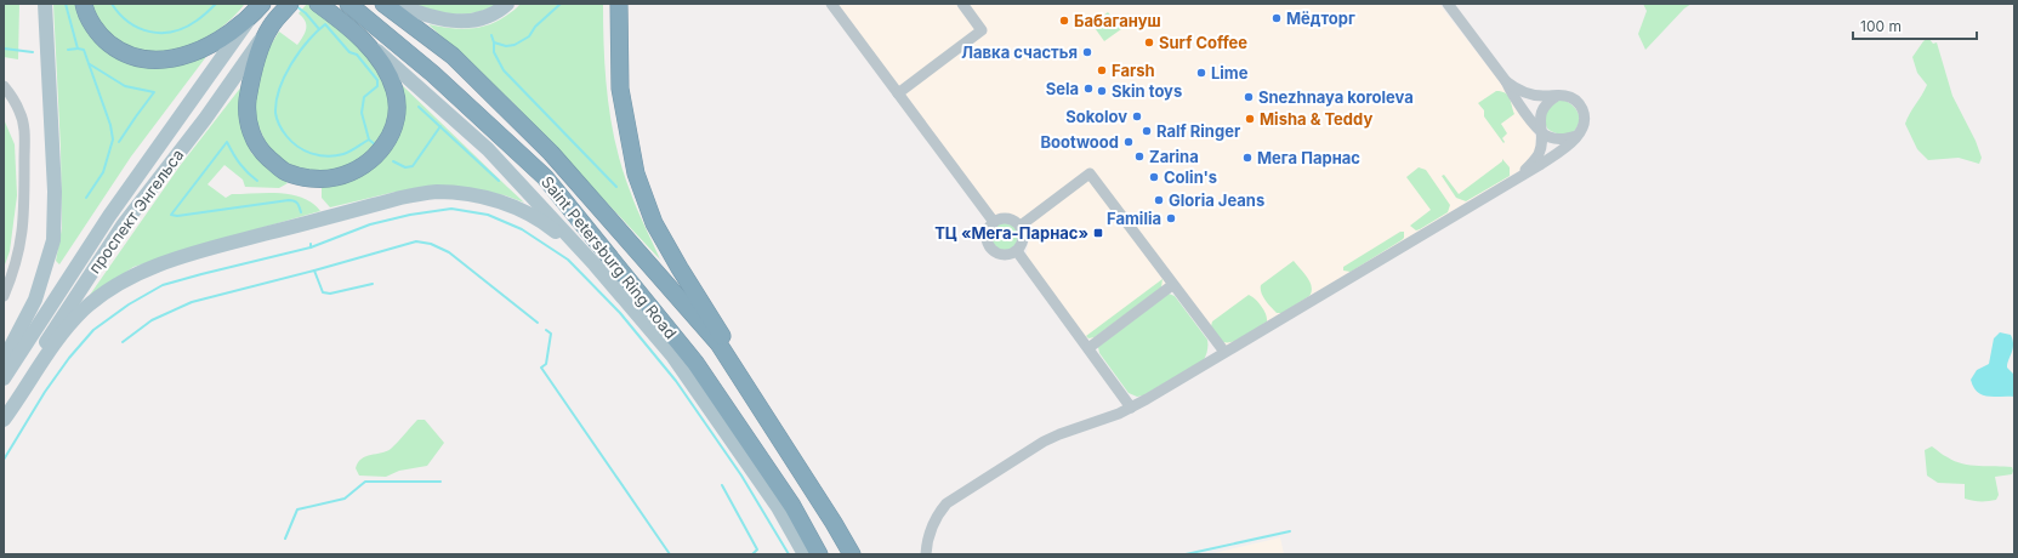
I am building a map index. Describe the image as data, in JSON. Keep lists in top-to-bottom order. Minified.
{"streets":{"highway":["Saint Petersburg Ring Road"],"main road":["проспект Энгельса"]},"places":{"other":["Мёдторг","Бабагануш","Surf Coffee","Лавка счастья","Farsh","Lime","Sela","Skin toys","Snezhnaya koroleva","Sokolov","Misha & Teddy","Ralf Ringer","Bootwood","Zarina","Мега Парнас","Colin's","Gloria Jeans","Familia"],"transit":["ТЦ «Мега-Парнас»"]},"scale_bar":"100 m"}
